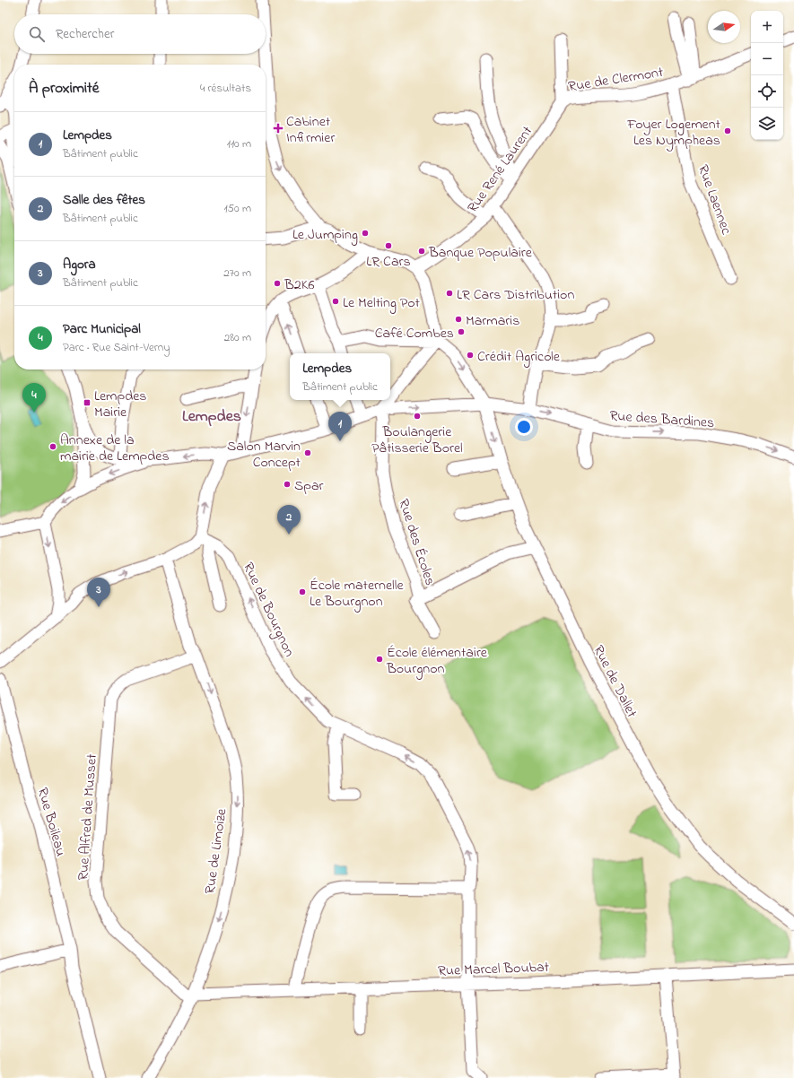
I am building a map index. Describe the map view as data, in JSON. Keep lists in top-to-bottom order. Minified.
{"streets":{"street":["Rue de Clermont","Rue René Laurent","Rue Laennec","Rue des Bardines","Rue des Écoles","Rue de Bourgnon","Rue de Dallet","Rue Alfred de Musset","Rue Boileau","Rue de Limoize","Rue Marcel Boubat"]},"crossings":[["Rue de Clermont","Rue René Laurent"],["Rue de Clermont","Rue Laennec"],["Rue des Bardines","Rue des Écoles"],["Rue des Bardines","Rue de Dallet"],["Rue de Bourgnon","Rue Marcel Boubat"],["Rue Alfred de Musset","Rue de Limoize"],["Rue Alfred de Musset","Rue Marcel Boubat"],["Rue de Limoize","Rue Marcel Boubat"]],"one_way":["Rue de Bourgnon","Rue de Limoize"],"districts":["Lempdes"],"places":{"health":["Cabinet Infirmier"],"other":["Foyer Logement Les Nympheas","Le Jumping","LR Cars","Banque Populaire","B2K6","LR Cars Distribution","Le Melting Pot","Marmaris","Café Combes","Crédit Agricole","Boulangerie Pâtisserie Borel","Annexe de la mairie de Lempdes","Salon Marvin Concept","Spar","École maternelle Le Bourgnon","École élémentaire Bourgnon"],"transit":["Lempdes Mairie"]},"north":"right","page":{"map_buttons":["+","−"],"search":"Rechercher","heading":["À proximité","4 résultats"],"list":[{"mark":"1","name":"Lempdes","note":"Bâtiment public","value":"110 m"},{"mark":"2","name":"Salle des fêtes","note":"Bâtiment public","value":"150 m"},{"mark":"3","name":"Agora","note":"Bâtiment public","value":"270 m"},{"mark":"4","name":"Parc Municipal","note":"Parc · Rue Saint-Verny","value":"280 m"}],"popup":["Lempdes","Bâtiment public"],"pins":["4","1","2","3"]}}
